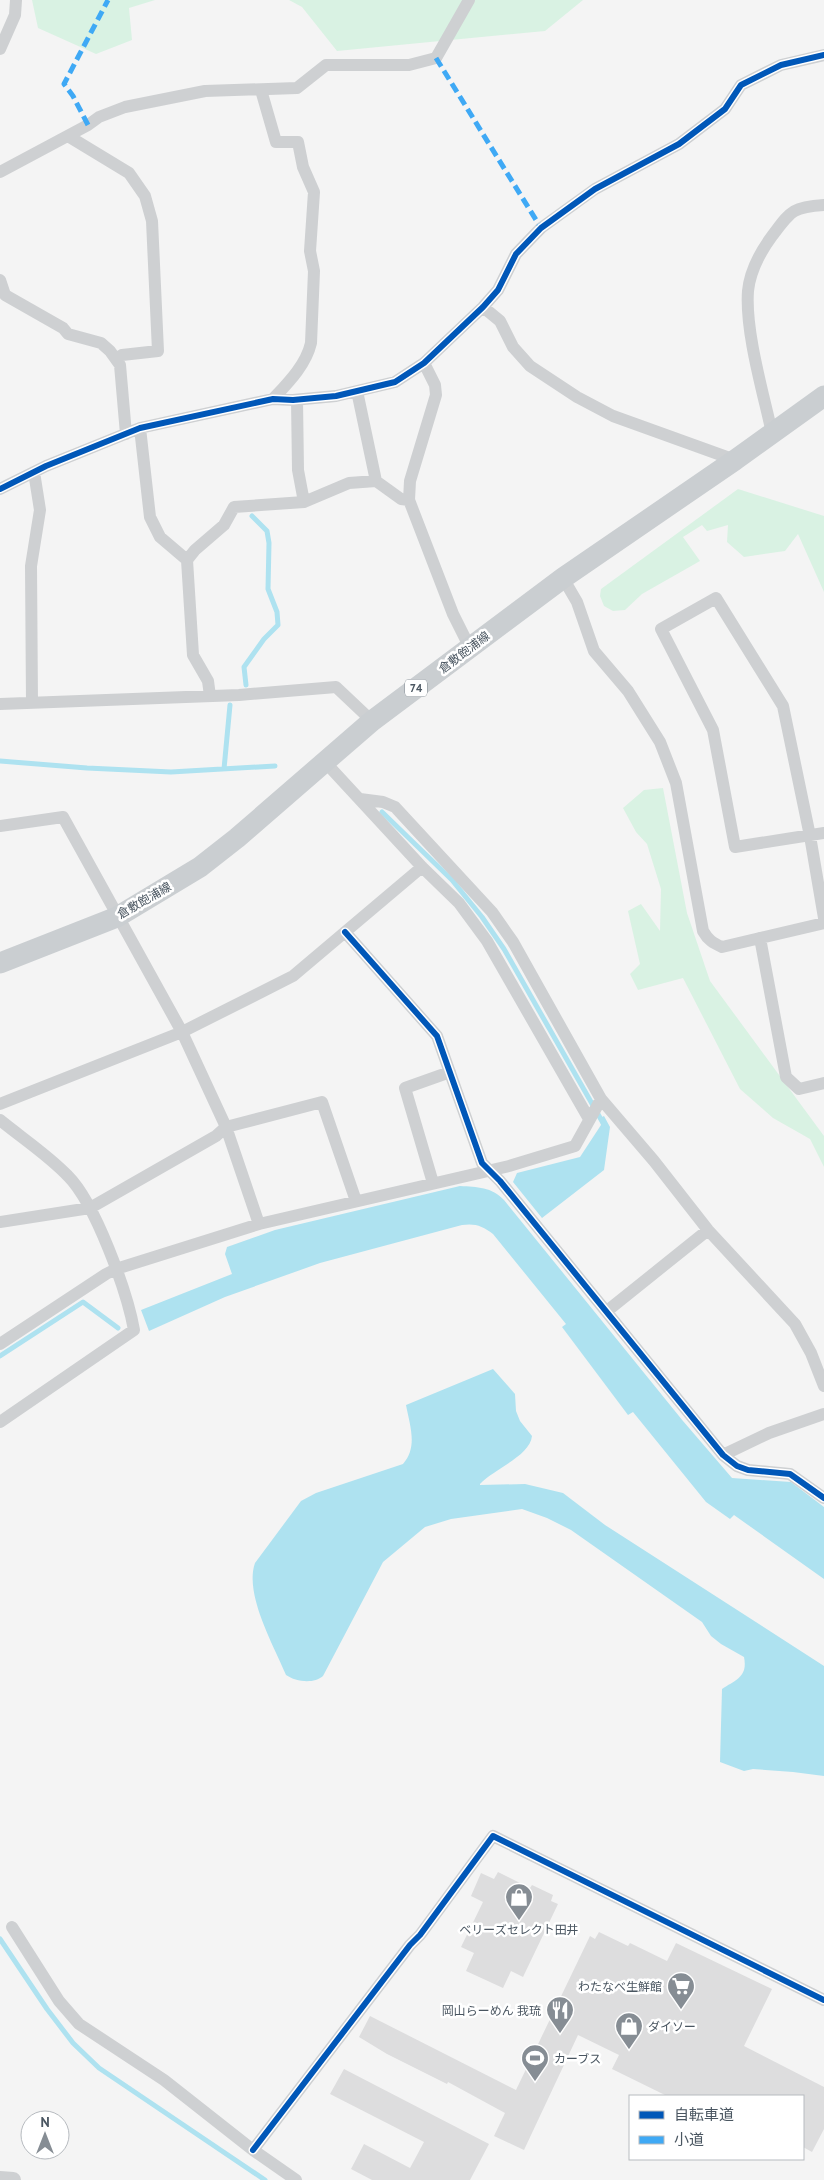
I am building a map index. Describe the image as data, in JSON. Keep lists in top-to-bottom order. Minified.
{"streets":{"main road":["倉敷飽浦線","74"]},"places":{"shop":["ベリーズセレクト田井","ダイソー"],"supermarket":["わたなべ生鮮館"],"restaurant":["岡山らーめん 我琉"],"sports":["カーブス"]},"legend":["自転車道","小道"],"north":"top"}
